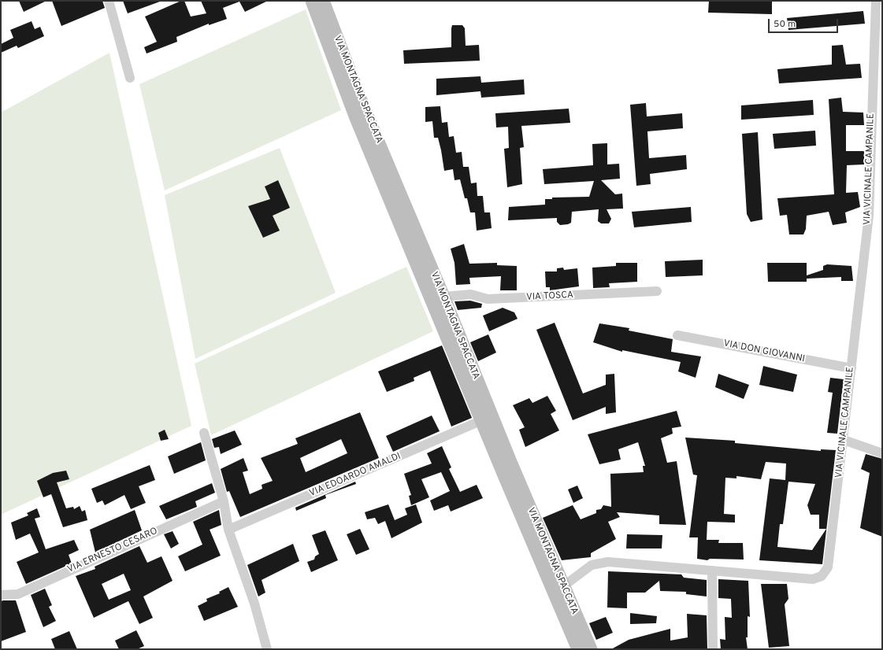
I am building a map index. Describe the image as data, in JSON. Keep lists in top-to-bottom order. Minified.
{"streets":{"main road":["VIA MONTAGNA SPACCATA"],"street":["VIA VICINALE CAMPANILE","VIA TOSCA","VIA DON GIOVANNI","VIA EDOARDO AMALDI","VIA ERNESTO CESARO"]},"crossings":[["VIA MONTAGNA SPACCATA","VIA VICINALE CAMPANILE"],["VIA MONTAGNA SPACCATA","VIA TOSCA"],["VIA MONTAGNA SPACCATA","VIA EDOARDO AMALDI"],["VIA VICINALE CAMPANILE","VIA DON GIOVANNI"]],"scale_bar":"50 m"}
